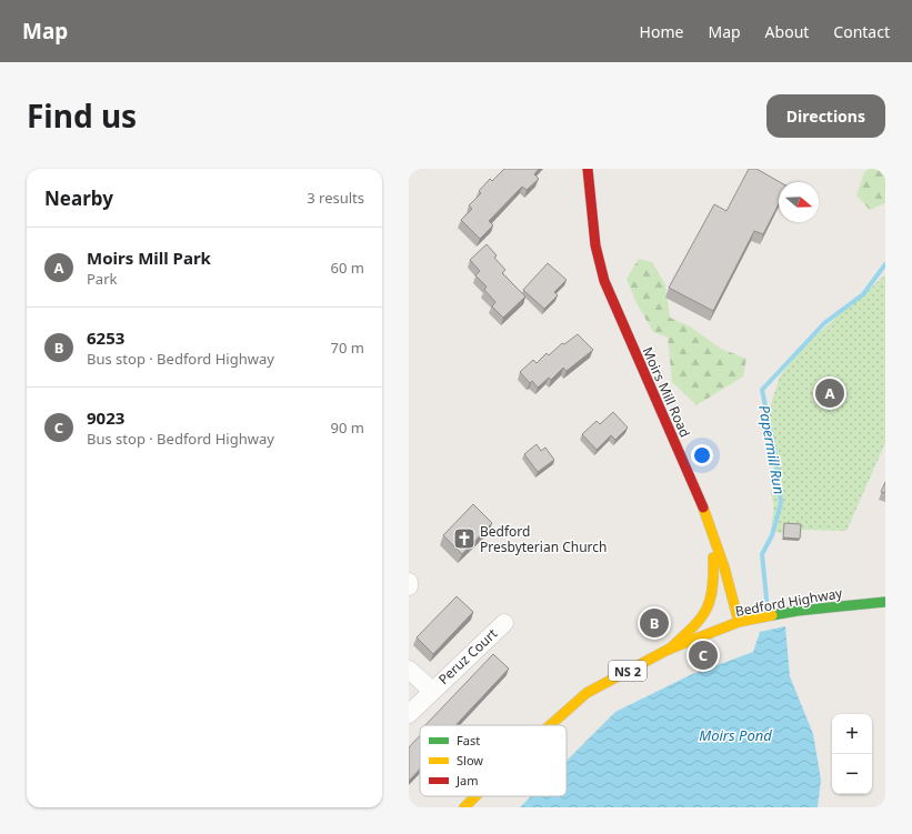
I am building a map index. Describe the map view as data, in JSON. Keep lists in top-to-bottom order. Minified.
{"streets":{"street":["Moirs Mill Road","Bedford Highway","Peruz Court","NS 2"]},"crossings":[["Moirs Mill Road","Bedford Highway"]],"water":["Papermill Run","Moirs Pond"],"places":{"church":["Bedford Presbyterian Church"]},"legend":["Fast","Slow","Jam"],"north":"right","page":{"header":"Map","nav":["Home","Map","About","Contact"],"title":"Find us","buttons":"Directions","heading":["Nearby","3 results"],"list":[{"mark":"A","name":"Moirs Mill Park","note":"Park","value":"60 m"},{"mark":"B","name":"6253","note":"Bus stop · Bedford Highway","value":"70 m"},{"mark":"C","name":"9023","note":"Bus stop · Bedford Highway","value":"90 m"}],"pins":["A","B","C"],"map_buttons":["+","−"]}}
